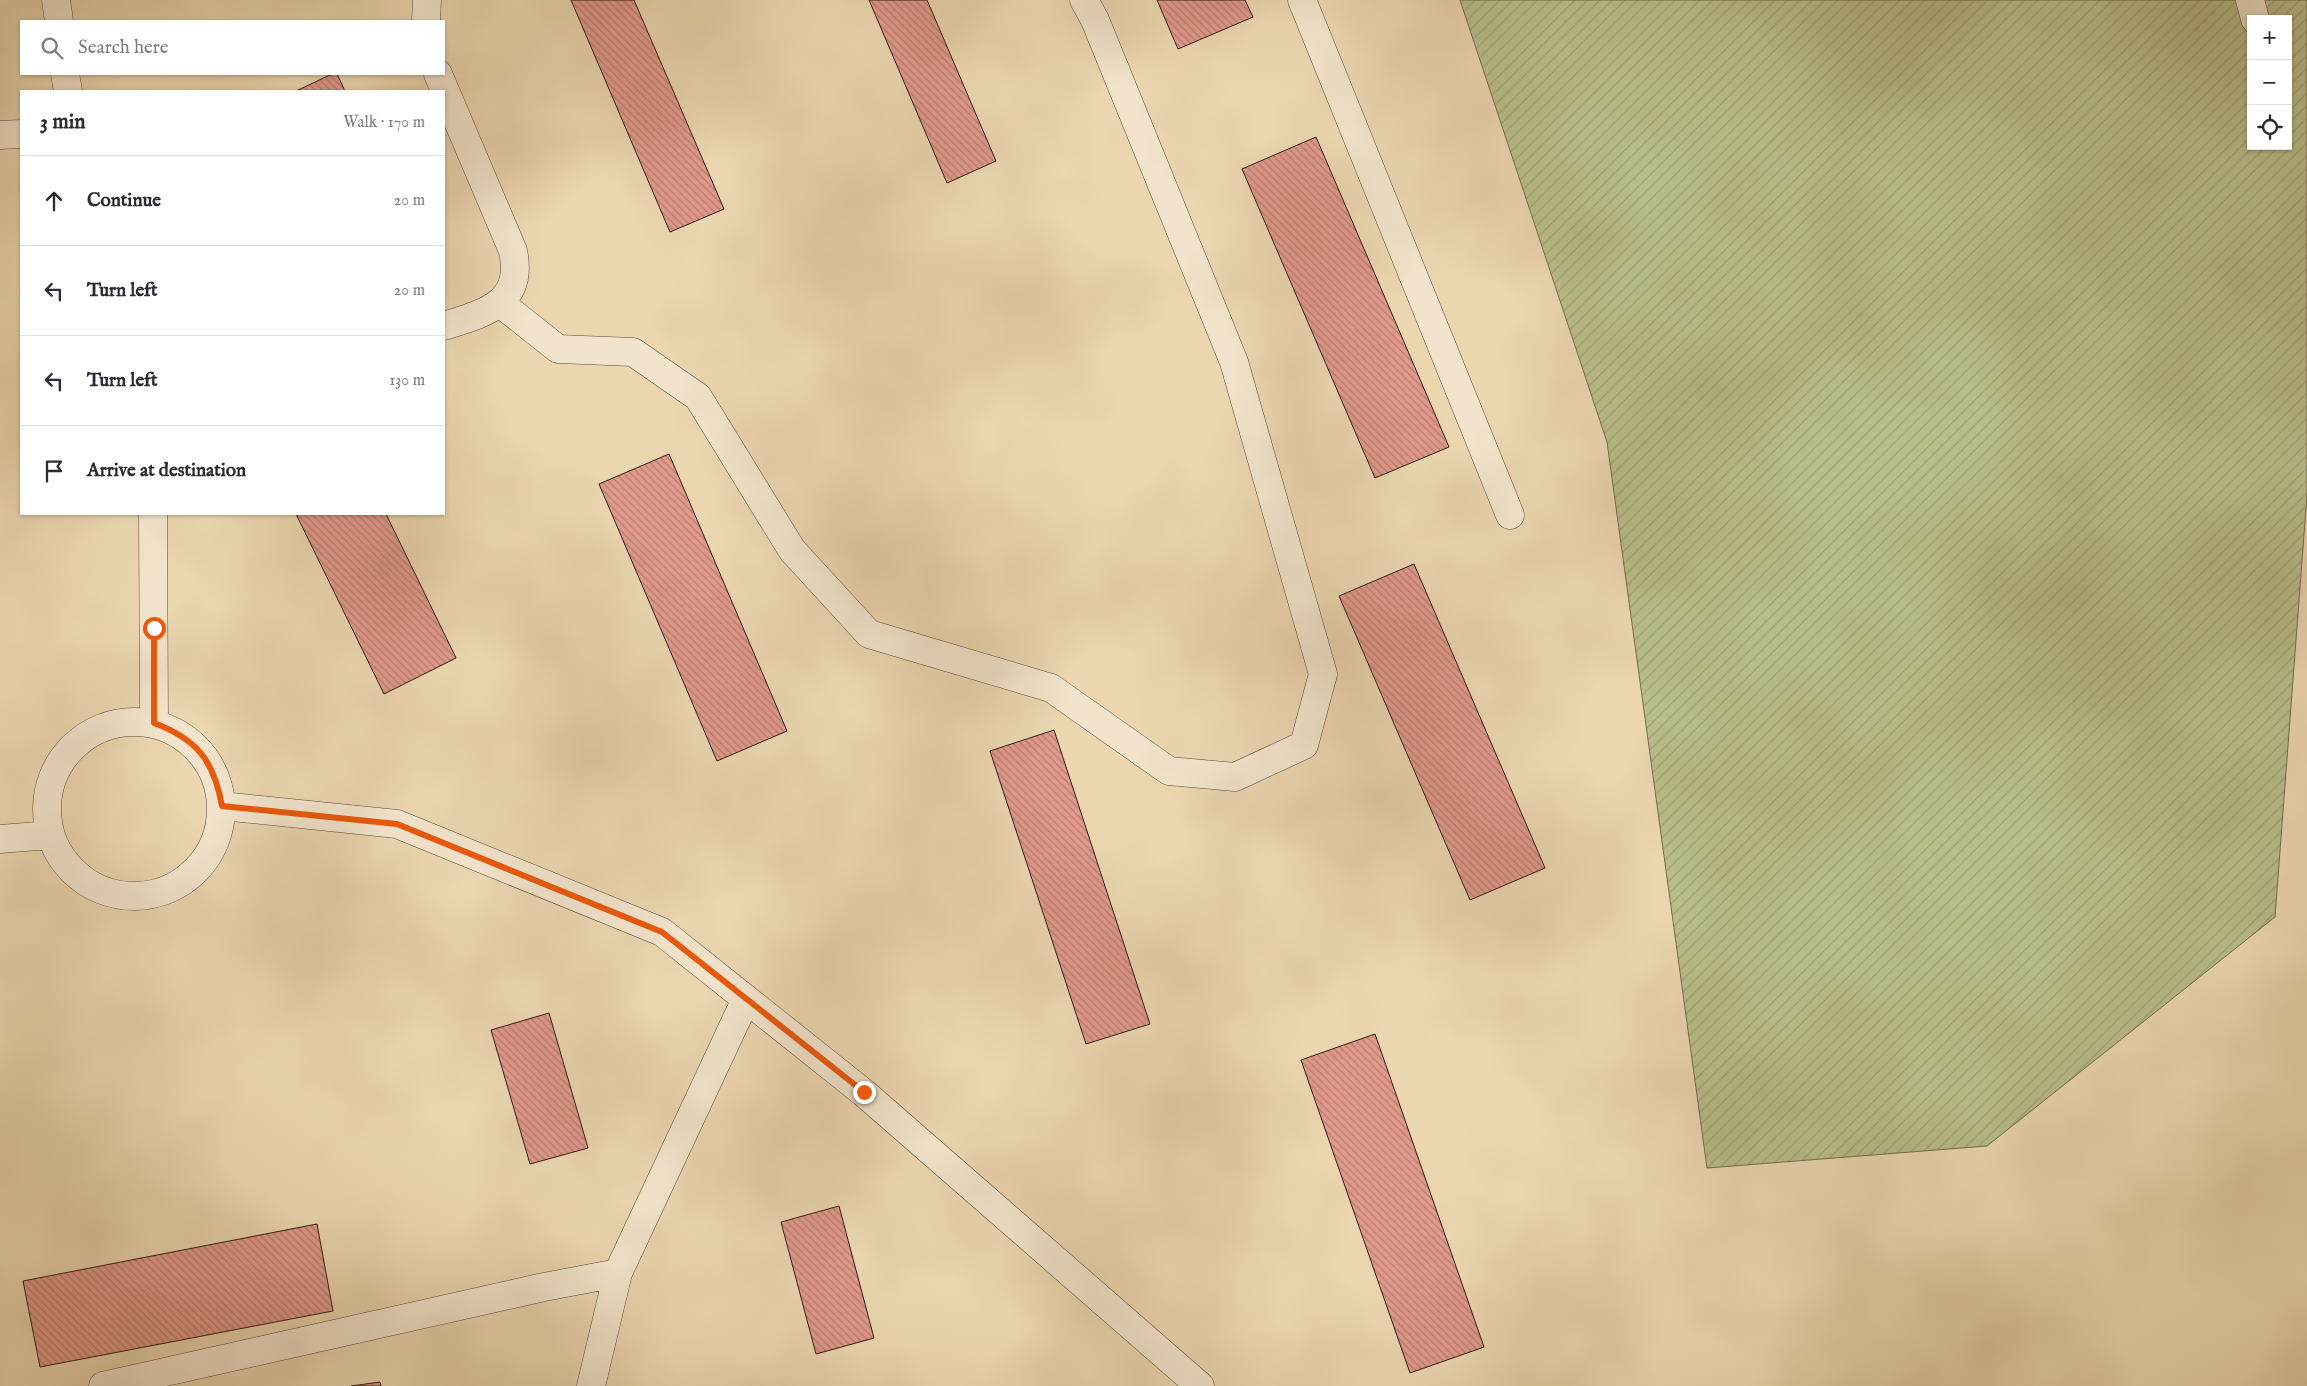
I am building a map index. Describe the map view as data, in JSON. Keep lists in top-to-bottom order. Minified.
{"page":{"map_buttons":["+","−"],"search":"Search here","heading":["3 min","Walk · 170 m"],"list":[["Continue","20 m"],["Turn left","20 m"],["Turn left","130 m"],"Arrive at destination"]}}
